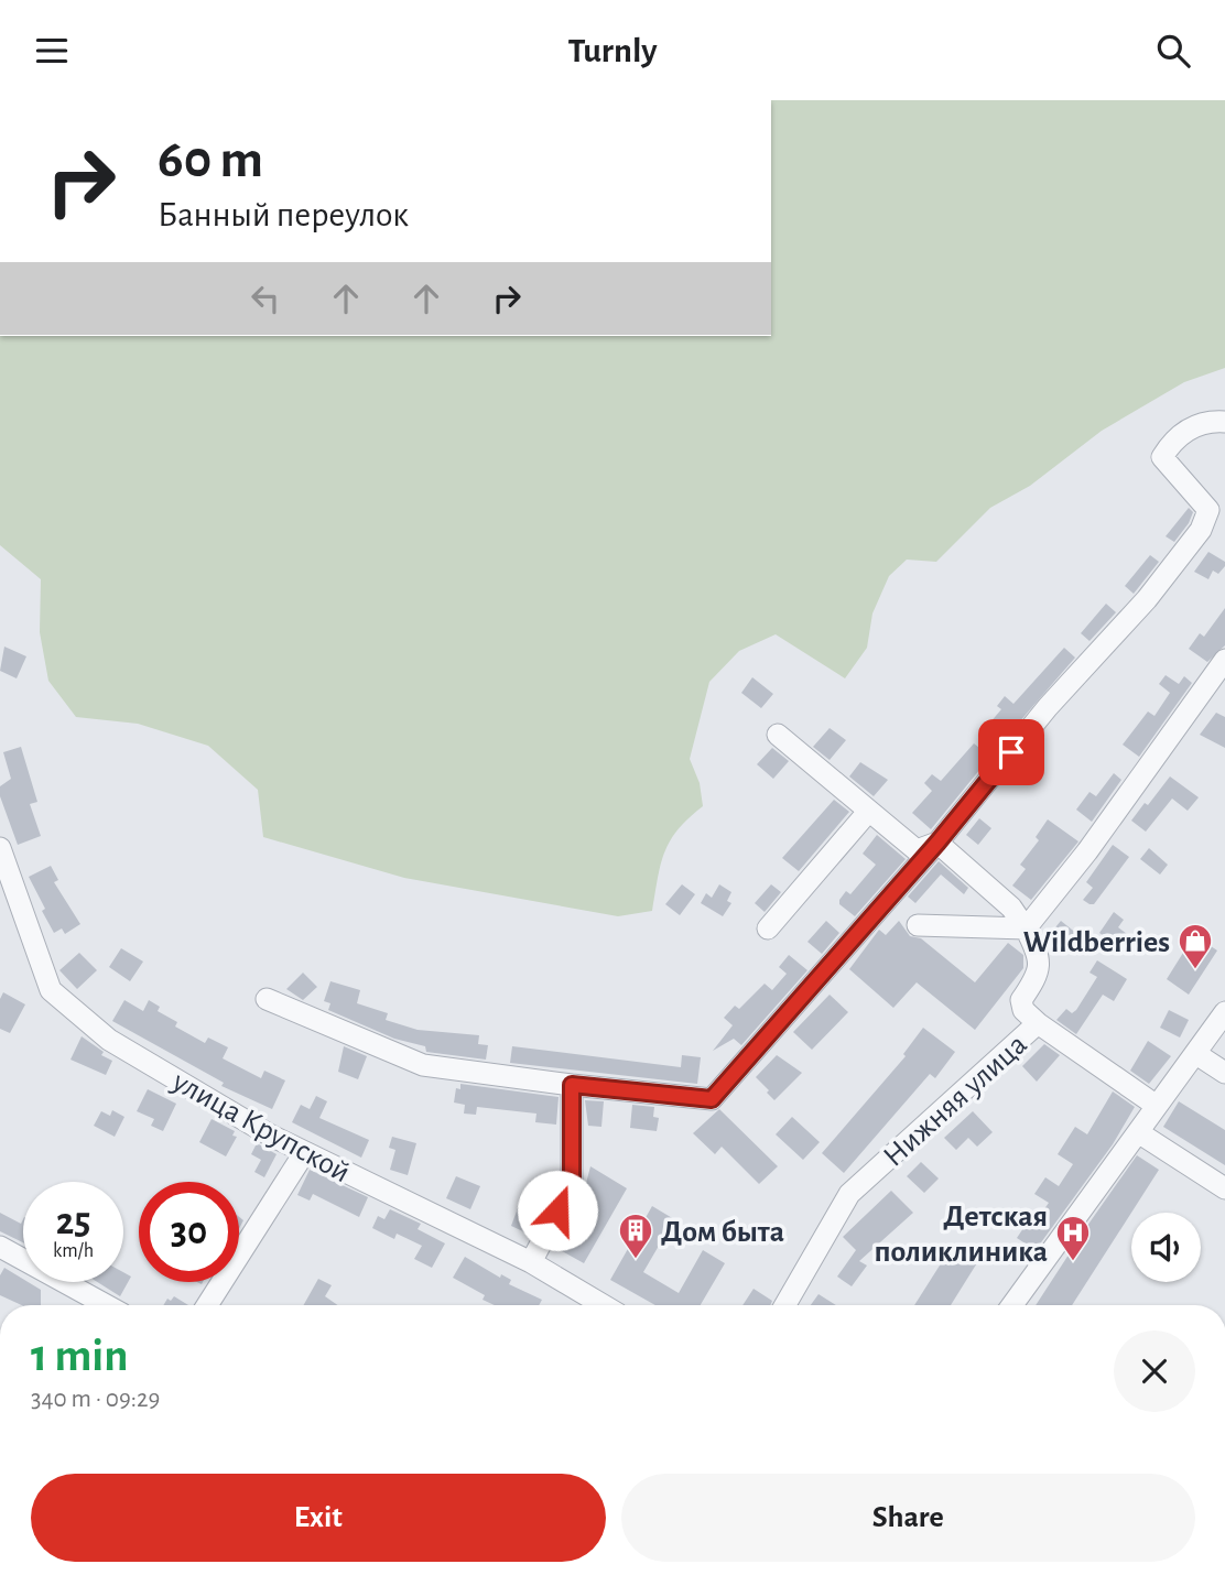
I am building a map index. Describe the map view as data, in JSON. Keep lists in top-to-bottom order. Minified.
{"streets":{"street":["Нижняя улица","улица Крупской"]},"places":{"shop":["Wildberries"],"building":["Дом быта"],"hospital":["Детская поликлиника"]},"page":{"header":"Turnly","turn":["60 m","Банный переулок"],"speed":"25 km/h","limit":"30","heading":["1 min","340 m · 09:29"],"buttons":["Exit","Share"]}}
